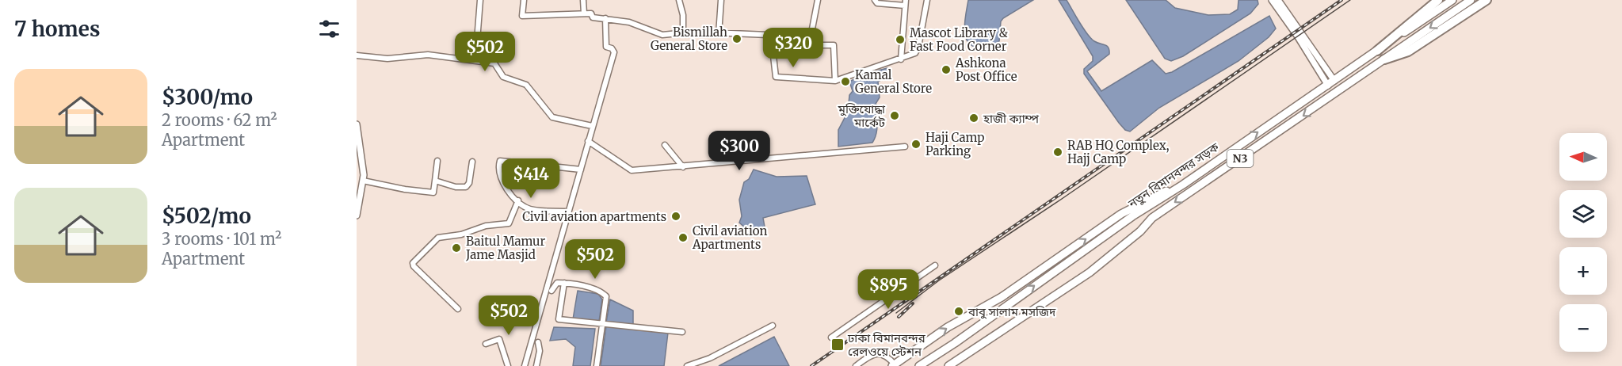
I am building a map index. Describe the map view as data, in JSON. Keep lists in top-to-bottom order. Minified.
{"streets":{"highway":["N3","নতুন বিমানবন্দর সড়ক"]},"places":{"other":["Bismillah General Store","Mascot Library & Fast Food Corner","Ashkona Post Office","Kamal General Store","মুক্তিযোদ্ধা মার্কেট","হাজী ক্যাম্প","Haji Camp Parking","RAB HQ Complex, Hajj Camp","Civil aviation apartments","Civil aviation Apartments","Baitul Mamur Jame Masjid","বাবু সালাম মসজিদ"],"transit":["ঢাকা বিমানবন্দর রেলওয়ে স্টেশন"]},"north":"left","page":{"heading":"7 homes","price":["$320","$502","$300","$414","$502","$895","$502"],"list":[{"name":"$300/mo","note":"2 rooms · 62 m² · Apartment"},{"name":"$502/mo","note":"3 rooms · 101 m² · Apartment"}],"map_buttons":["+","−"]}}
